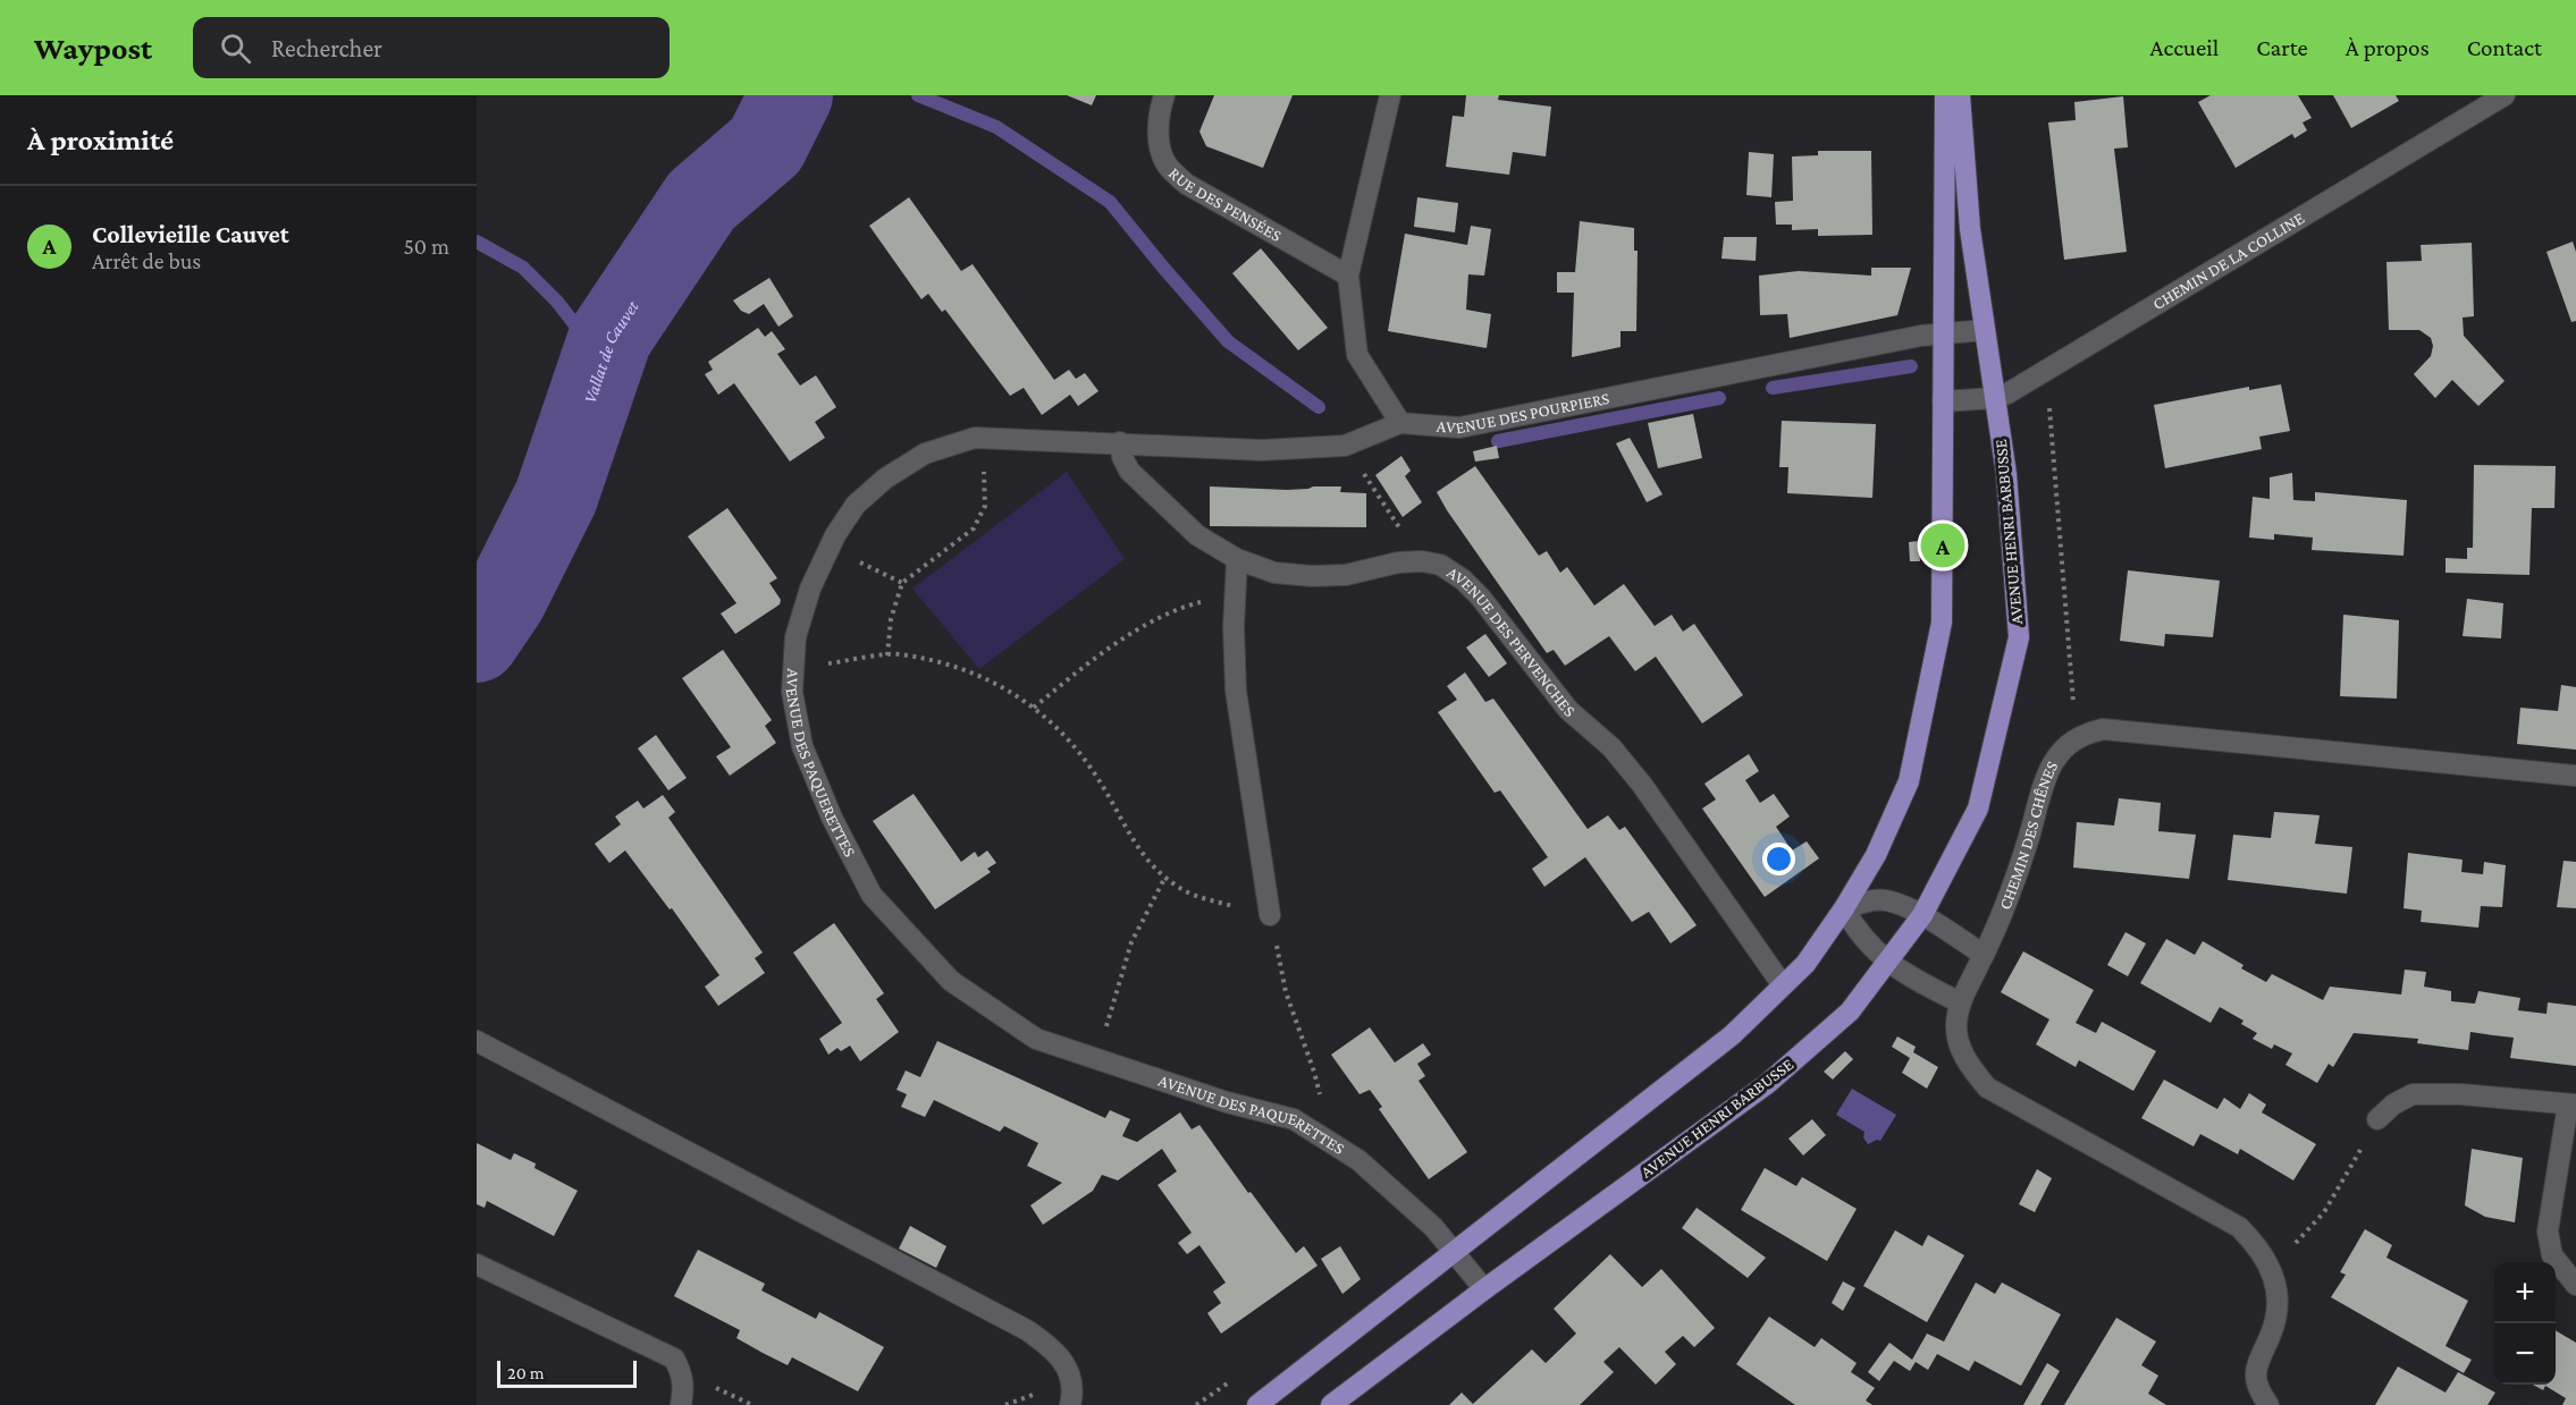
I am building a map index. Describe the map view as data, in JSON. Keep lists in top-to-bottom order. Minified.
{"streets":{"main road":["AVENUE HENRI BARBUSSE"],"street":["RUE DES PENSÉES","CHEMIN DE LA COLLINE","AVENUE DES POURPIERS","AVENUE DES PERVENCHES","AVENUE DES PAQUERETTES","CHEMIN DES CHÊNES"]},"crossings":[["CHEMIN DE LA COLLINE","AVENUE HENRI BARBUSSE"],["AVENUE DES POURPIERS","AVENUE HENRI BARBUSSE"],["AVENUE DES POURPIERS","AVENUE DES PAQUERETTES"],["AVENUE HENRI BARBUSSE","AVENUE DES PAQUERETTES"],["AVENUE DES PERVENCHES","AVENUE DES PAQUERETTES"]],"water":["Vallat de Cauvet"],"scale_bar":"20 m","page":{"header":"Waypost","search":"Rechercher","nav":["Accueil","Carte","À propos","Contact"],"heading":"À proximité","list":[{"mark":"A","name":"Collevieille Cauvet","note":"Arrêt de bus","value":"50 m"}],"pins":"A","map_buttons":["+","−"],"scale":"20 m"}}
